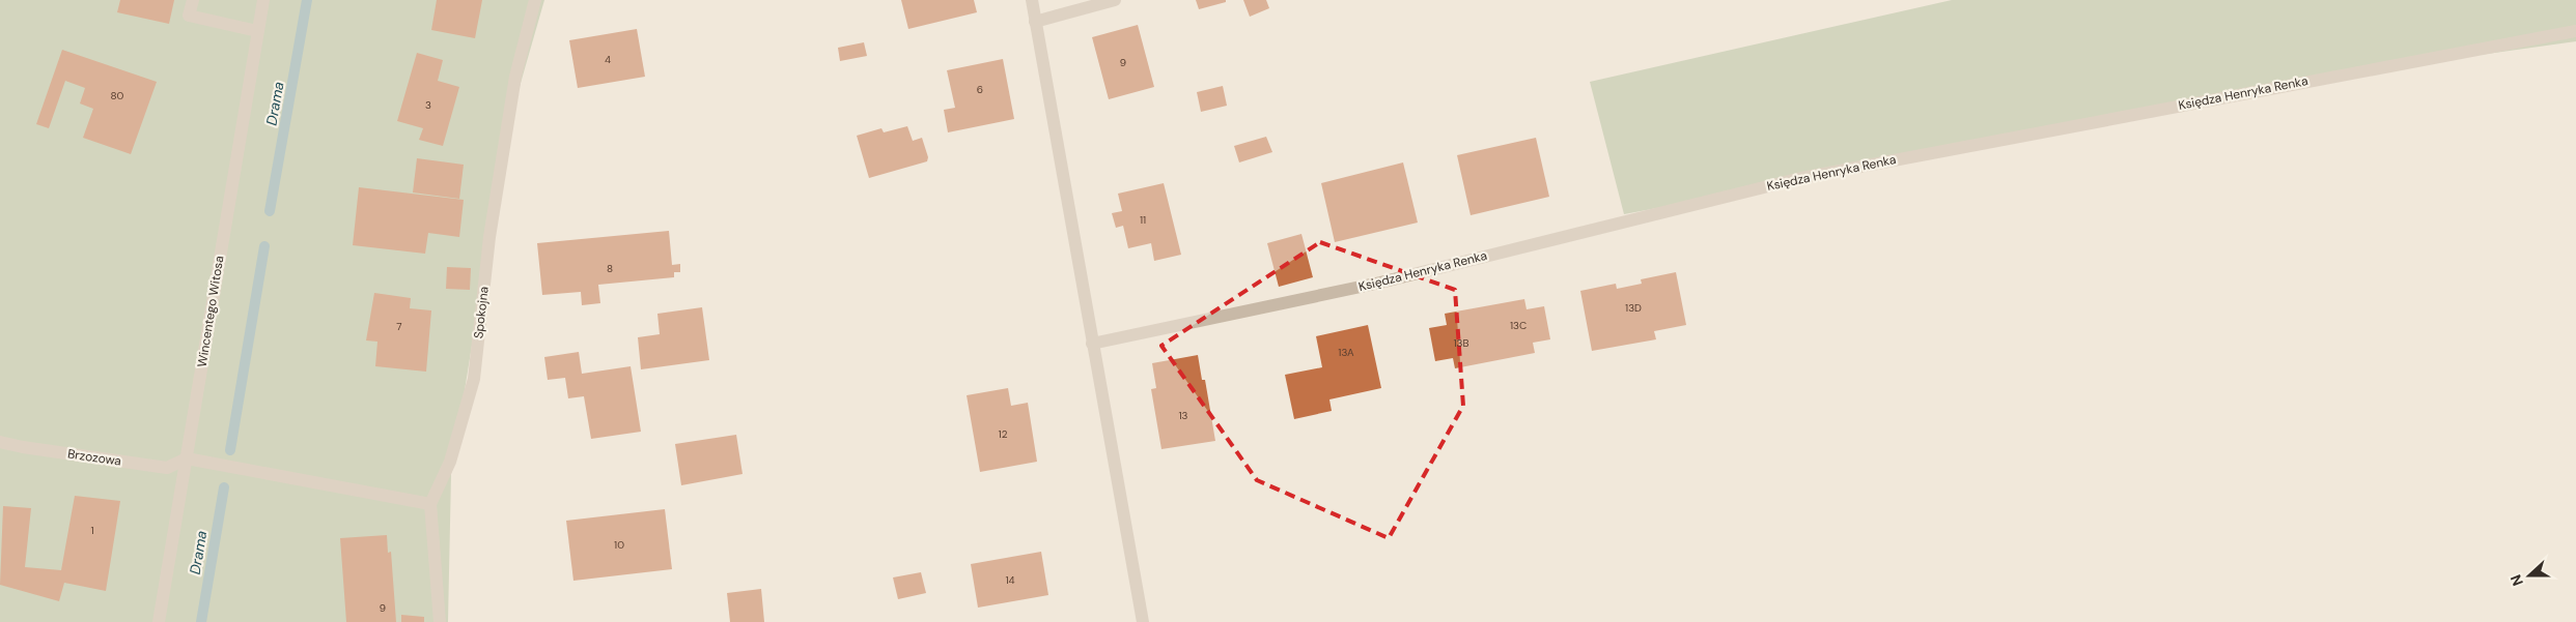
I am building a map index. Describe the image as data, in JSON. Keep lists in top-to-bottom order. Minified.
{"streets":{"street":["Księdza Henryka Renka","Wincentego Witosa","Spokojna","Brzozowa"]},"crossings":[["Wincentego Witosa","Brzozowa"]],"water":["Drama"],"house_numbers":["4","9","6","80","3","11","8","13D","13C","7","13B","13A","13","12","1","10","14","9"],"north":"left"}
